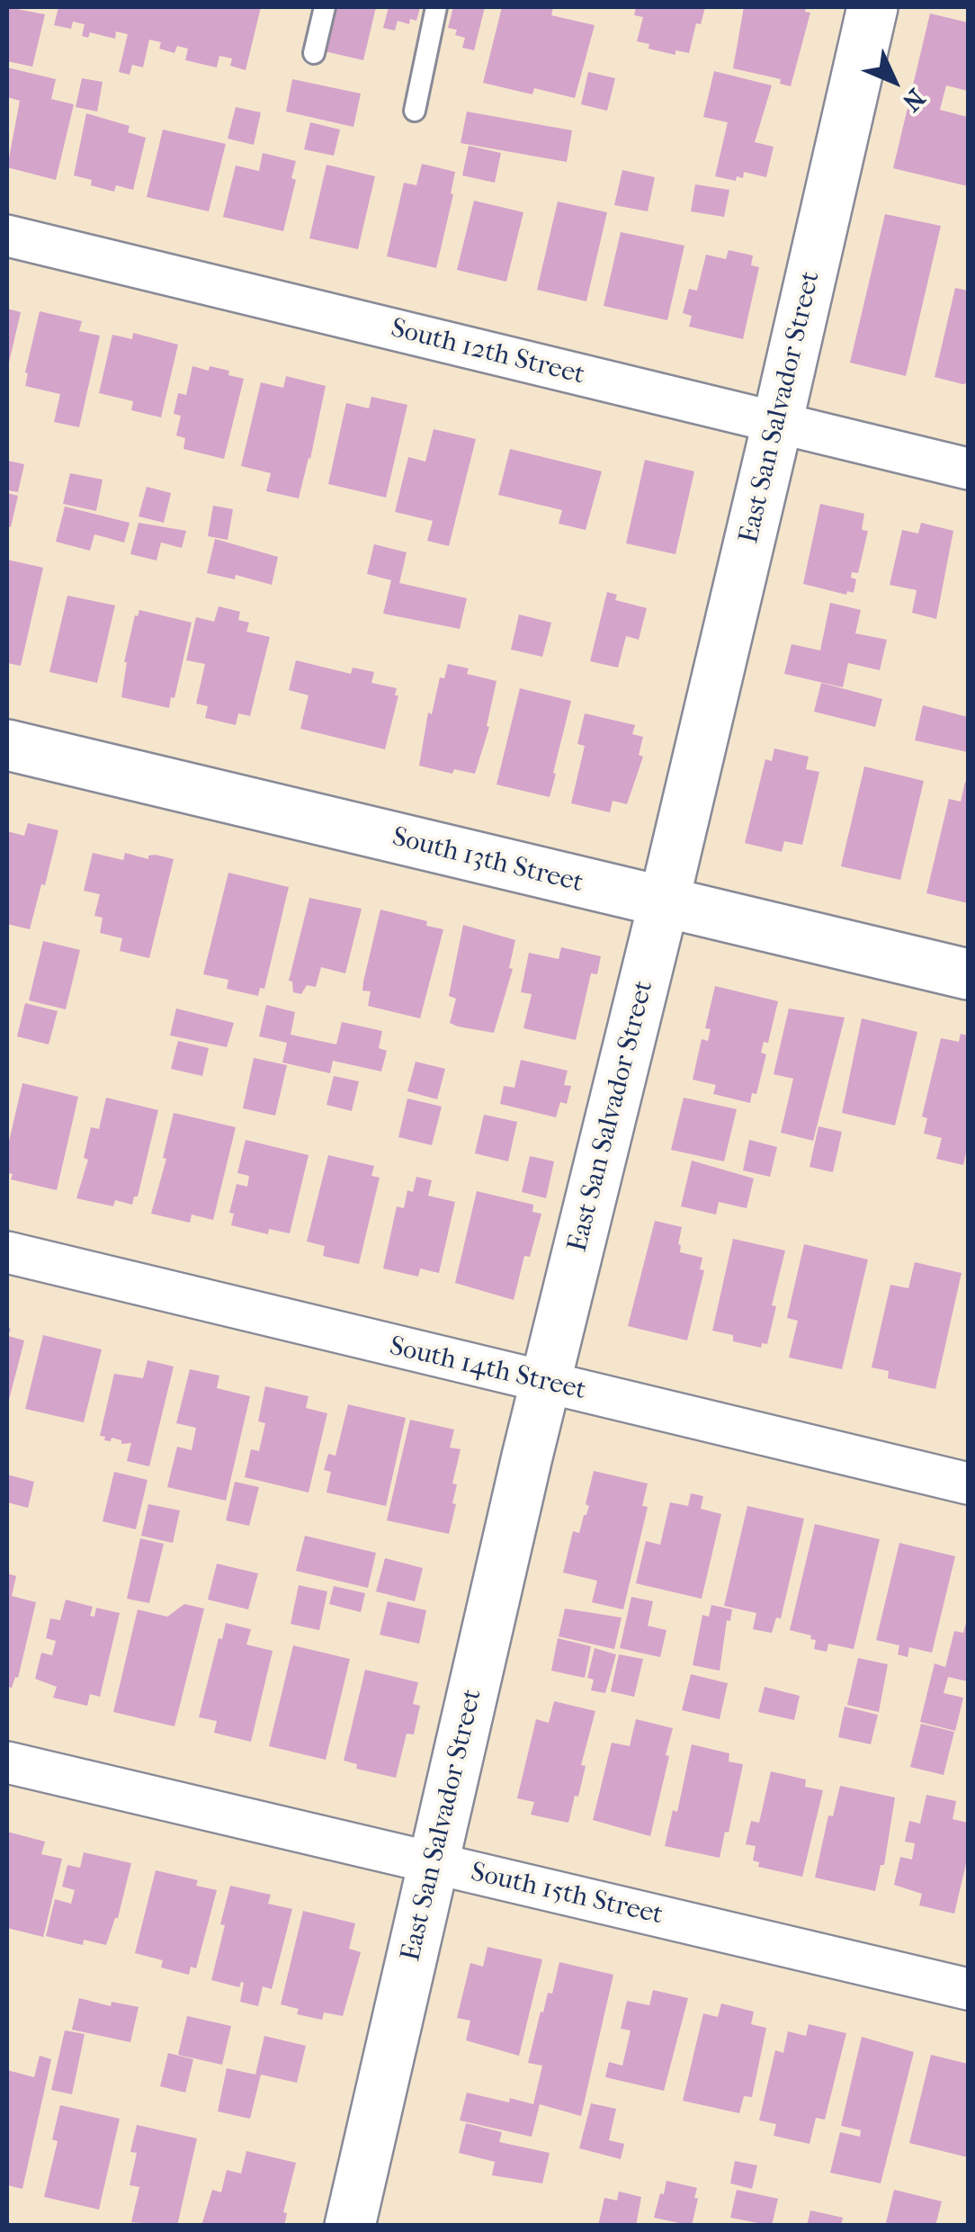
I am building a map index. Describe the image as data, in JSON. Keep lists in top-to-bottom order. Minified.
{"streets":{"street":["South 12th Street","East San Salvador Street","South 13th Street","South 14th Street","South 15th Street"]},"crossings":[["South 12th Street","East San Salvador Street"],["East San Salvador Street","South 13th Street"],["East San Salvador Street","South 14th Street"],["East San Salvador Street","South 15th Street"]],"north":"bottom right"}
